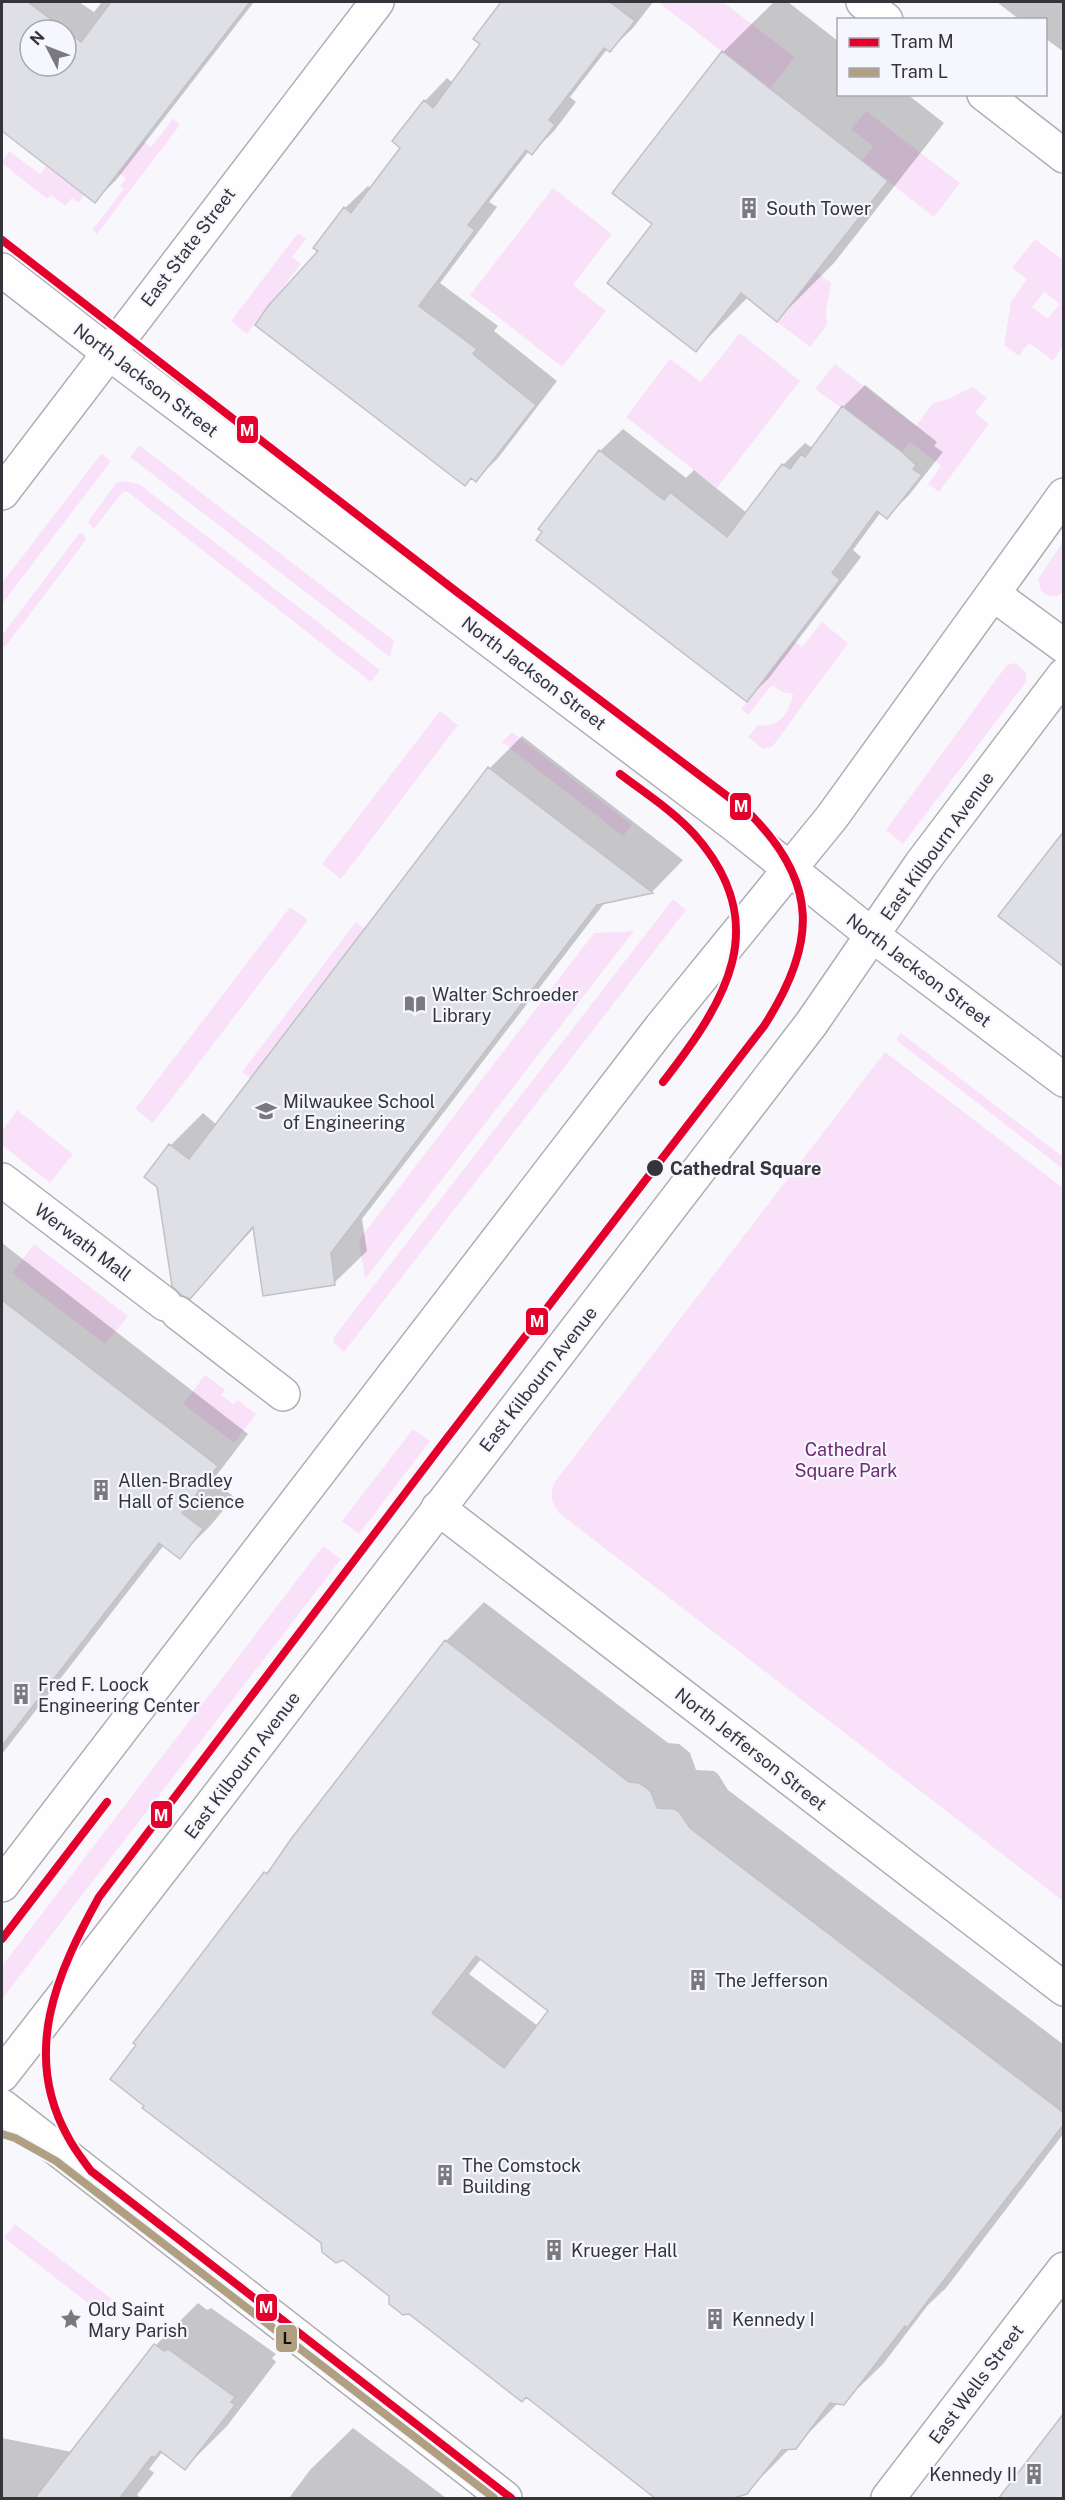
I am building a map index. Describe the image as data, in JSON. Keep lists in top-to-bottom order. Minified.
{"streets":{"street":["East State Street","North Jackson Street","East Kilbourn Avenue","Werwath Mall","North Jefferson Street","East Wells Street"]},"crossings":[["East State Street","North Jackson Street"],["North Jackson Street","East Kilbourn Avenue"],["East Kilbourn Avenue","North Jefferson Street"]],"parks":["Cathedral Square Park"],"places":{"building":["South Tower","Allen-Bradley Hall of Science","Fred F. Loock Engineering Center","The Jefferson","The Comstock Building","Krueger Hall","Kennedy I","Kennedy II"],"library":["Walter Schroeder Library"],"school or university":["Milwaukee School of Engineering"],"other":["Cathedral Square"],"place":["Old Saint Mary Parish"]},"lines":["tram line M","tram line L"],"legend":["Tram M","Tram L"],"north":"top left"}
